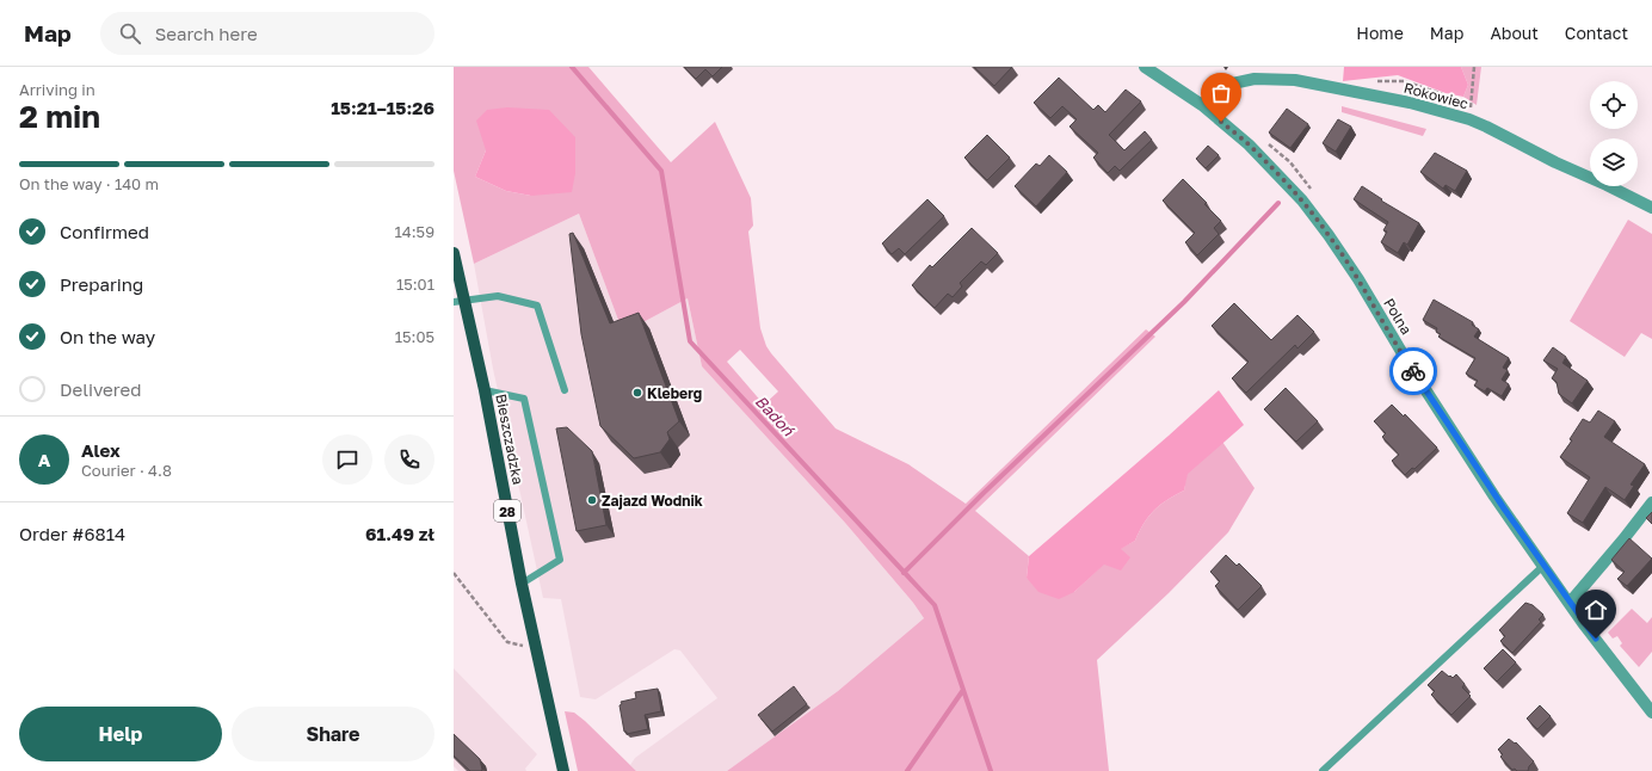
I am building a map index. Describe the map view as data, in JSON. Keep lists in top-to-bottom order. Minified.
{"streets":{"main road":["Bieszczadzka","28"],"street":["Rokowiec","Polna"]},"crossings":[["Rokowiec","Polna"]],"water":["Badoń"],"places":["Kleberg","Zajazd Wodnik"],"page":{"header":"Map","search":"Search here","nav":["Home","Map","About","Contact"],"heading":["2 min","Arriving in","15:21–15:26"],"panel":["Alex","Courier · 4.8","Order #6814","61.49 zł"],"bar":"On the way · 140 m","list":[["Confirmed","14:59"],["Preparing","15:01"],["On the way","15:05"],"Delivered"],"round":"A","buttons":["Help","Share"]}}
